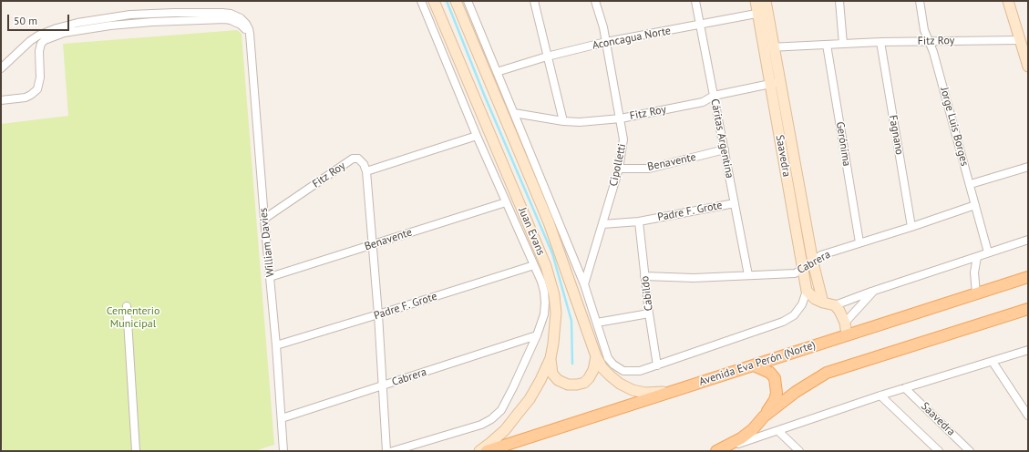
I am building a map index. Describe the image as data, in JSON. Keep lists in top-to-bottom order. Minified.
{"streets":{"main road":["Avenida Eva Perón (Norte)"],"street":["Aconcagua Norte","Fitz Roy","Jorge Luis Borges","Fagnano","Cáritas Argentina","Gerónima","Saavedra","Benavente","Cipolletti","Padre F. Grote","Juan Evans","William Davies","Cabrera","Cabildo"]},"crossings":[["Aconcagua Norte","Cáritas Argentina"],["Aconcagua Norte","Saavedra"],["Aconcagua Norte","Cipolletti"],["Fitz Roy","Jorge Luis Borges"],["Fitz Roy","Fagnano"],["Fitz Roy","Cáritas Argentina"],["Fitz Roy","Gerónima"],["Fitz Roy","Saavedra"],["Fitz Roy","Cipolletti"],["Fitz Roy","William Davies"],["Jorge Luis Borges","Cabrera"],["Fagnano","Cabrera"],["Cáritas Argentina","Benavente"],["Cáritas Argentina","Padre F. Grote"],["Cáritas Argentina","Cabrera"],["Gerónima","Cabrera"],["Saavedra","Cabrera"],["Benavente","Cipolletti"],["Benavente","Juan Evans"],["Benavente","William Davies"],["Cipolletti","Padre F. Grote"],["Padre F. Grote","Juan Evans"],["Padre F. Grote","William Davies"],["Padre F. Grote","Cabildo"],["Juan Evans","Cabrera"],["Juan Evans","Avenida Eva Perón (Norte)"],["William Davies","Cabrera"],["Cabrera","Cabildo"]],"parks":["Cementerio Municipal"],"scale_bar":"50 m"}
